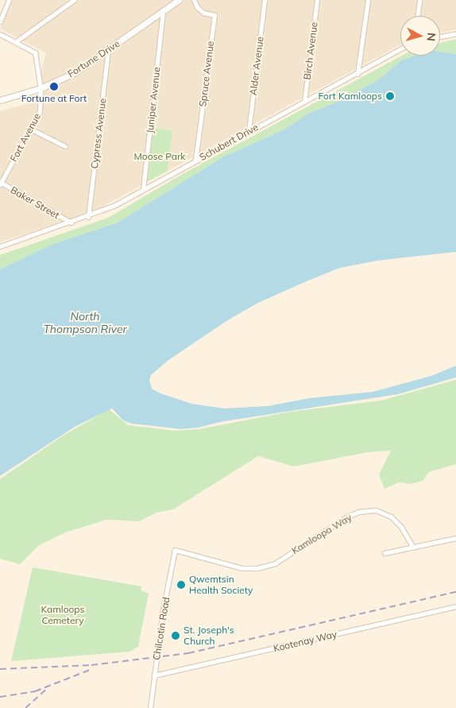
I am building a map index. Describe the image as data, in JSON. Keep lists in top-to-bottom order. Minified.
{"streets":{"main road":["Fortune Drive"],"street":["Birch Avenue","Alder Avenue","Spruce Avenue","Juniper Avenue","Cypress Avenue","Fort Avenue","Schubert Drive","Baker Street","Kamloopa Way","Chilcotin Road","Kootenay Way"]},"crossings":[["Birch Avenue","Schubert Drive"],["Fortune Drive","Juniper Avenue"],["Fortune Drive","Cypress Avenue"],["Fortune Drive","Fort Avenue"],["Alder Avenue","Schubert Drive"],["Spruce Avenue","Schubert Drive"],["Juniper Avenue","Schubert Drive"],["Cypress Avenue","Schubert Drive"],["Fort Avenue","Baker Street"],["Schubert Drive","Baker Street"],["Kamloopa Way","Chilcotin Road"],["Chilcotin Road","Kootenay Way"]],"water":["North Thompson River"],"parks":["Moose Park","Kamloops Cemetery"],"places":["Fortune at Fort","Fort Kamloops","Qwemtsin Health Society","St. Joseph's Church"],"north":"right"}
